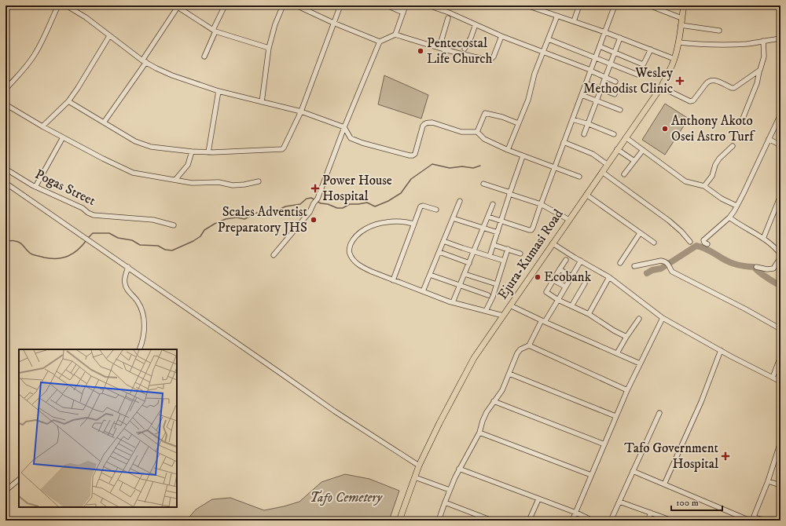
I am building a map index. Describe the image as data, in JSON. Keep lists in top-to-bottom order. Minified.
{"streets":{"main road":["Ejura-Kumasi Road"],"street":["Pogas Street"]},"parks":["Tafo Cemetery"],"places":{"other":["Pentecostal Life Church","Anthony Akoto Osei Astro Turf","Scales Adventist Preparatory JHS","Ecobank"],"health":["Wesley Methodist Clinic","Power House Hospital","Tafo Government Hospital"]},"scale_bar":"100 m"}
